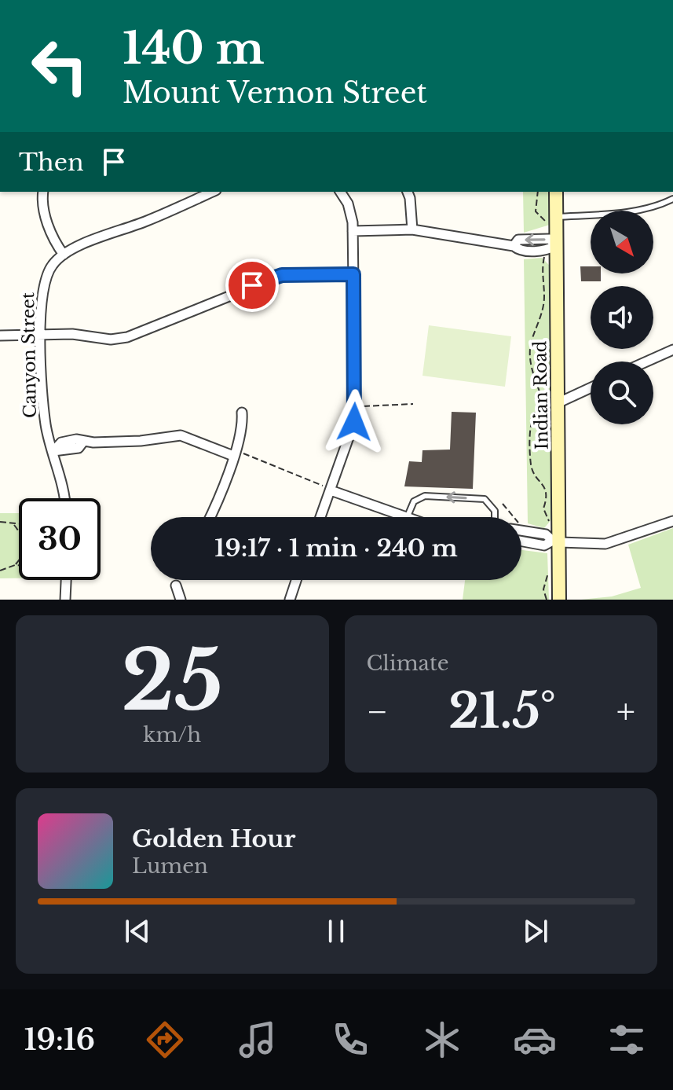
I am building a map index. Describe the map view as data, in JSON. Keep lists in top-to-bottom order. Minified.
{"streets":{"street":["Canyon Street","Indian Road"]},"north":"bottom right","page":{"turn":["140 m","Mount Vernon Street"],"then":"Then","limit":"30","trip":"19:17 · 1 min · 240 m","tile":[["25","km/h"],"Climate"],"heat":["−","21.5°","+"],"song":["Golden Hour","Lumen"],"tabs":"19:16"}}
